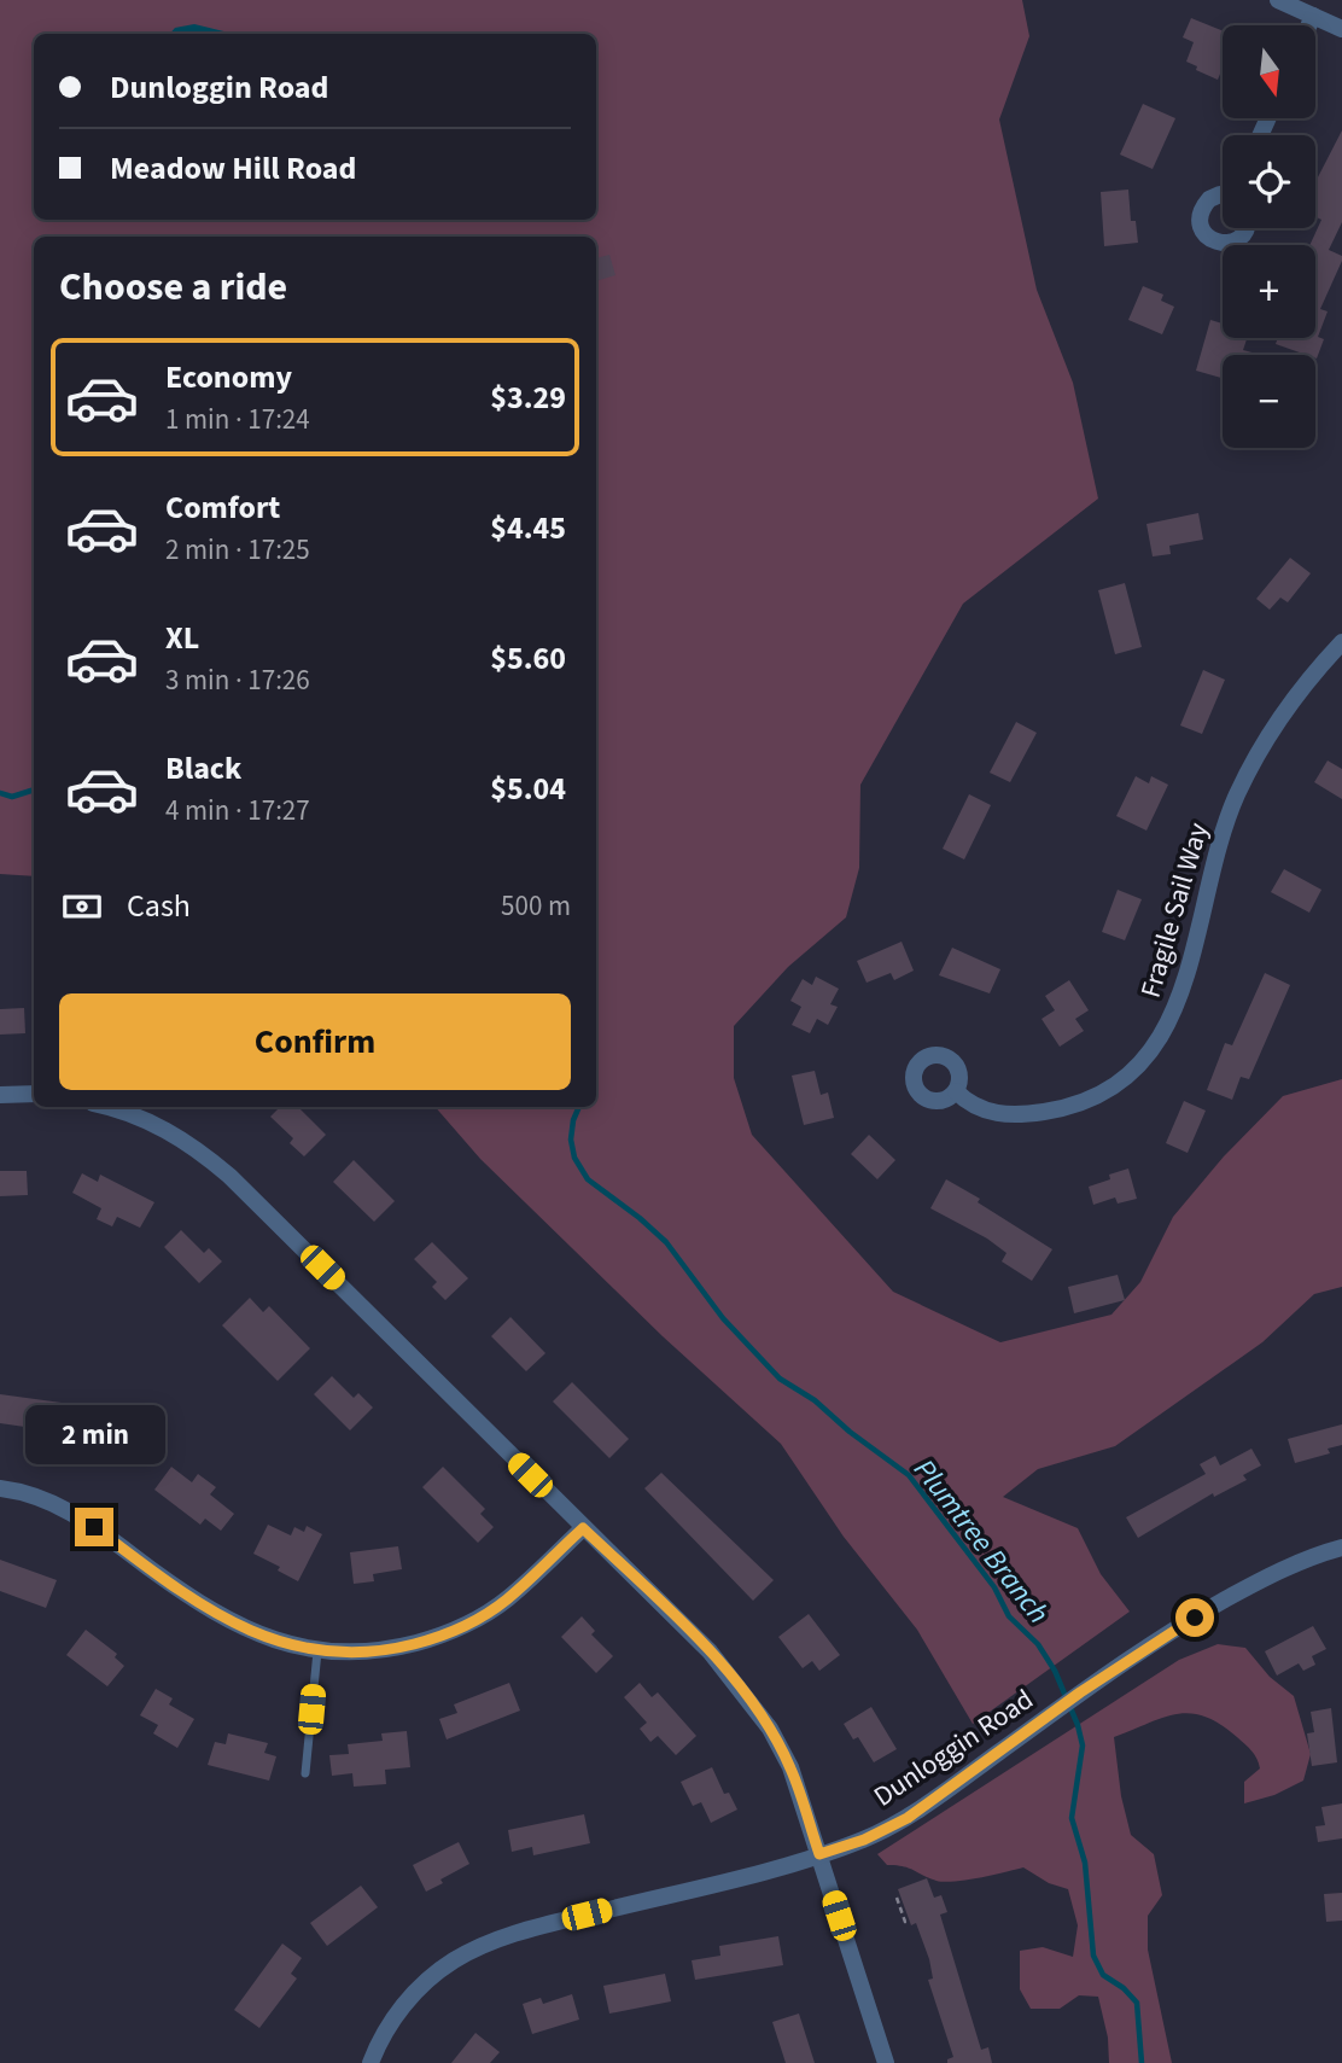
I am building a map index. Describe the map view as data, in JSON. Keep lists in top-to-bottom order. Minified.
{"streets":{"street":["Fragile Sail Way","Dunloggin Road"]},"water":["Plumtree Branch"],"north":"bottom","page":{"map_buttons":["+","−"],"banner":["Dunloggin Road","Meadow Hill Road"],"heading":"Choose a ride","list":[{"name":"Economy","note":"1 min · 17:24","value":"$3.29"},{"name":"Comfort","note":"2 min · 17:25","value":"$4.45"},{"name":"XL","note":"3 min · 17:26","value":"$5.60"},{"name":"Black","note":"4 min · 17:27","value":"$5.04"}],"pay":["Cash","500 m"],"buttons":"Confirm","bubble":"2 min"}}
